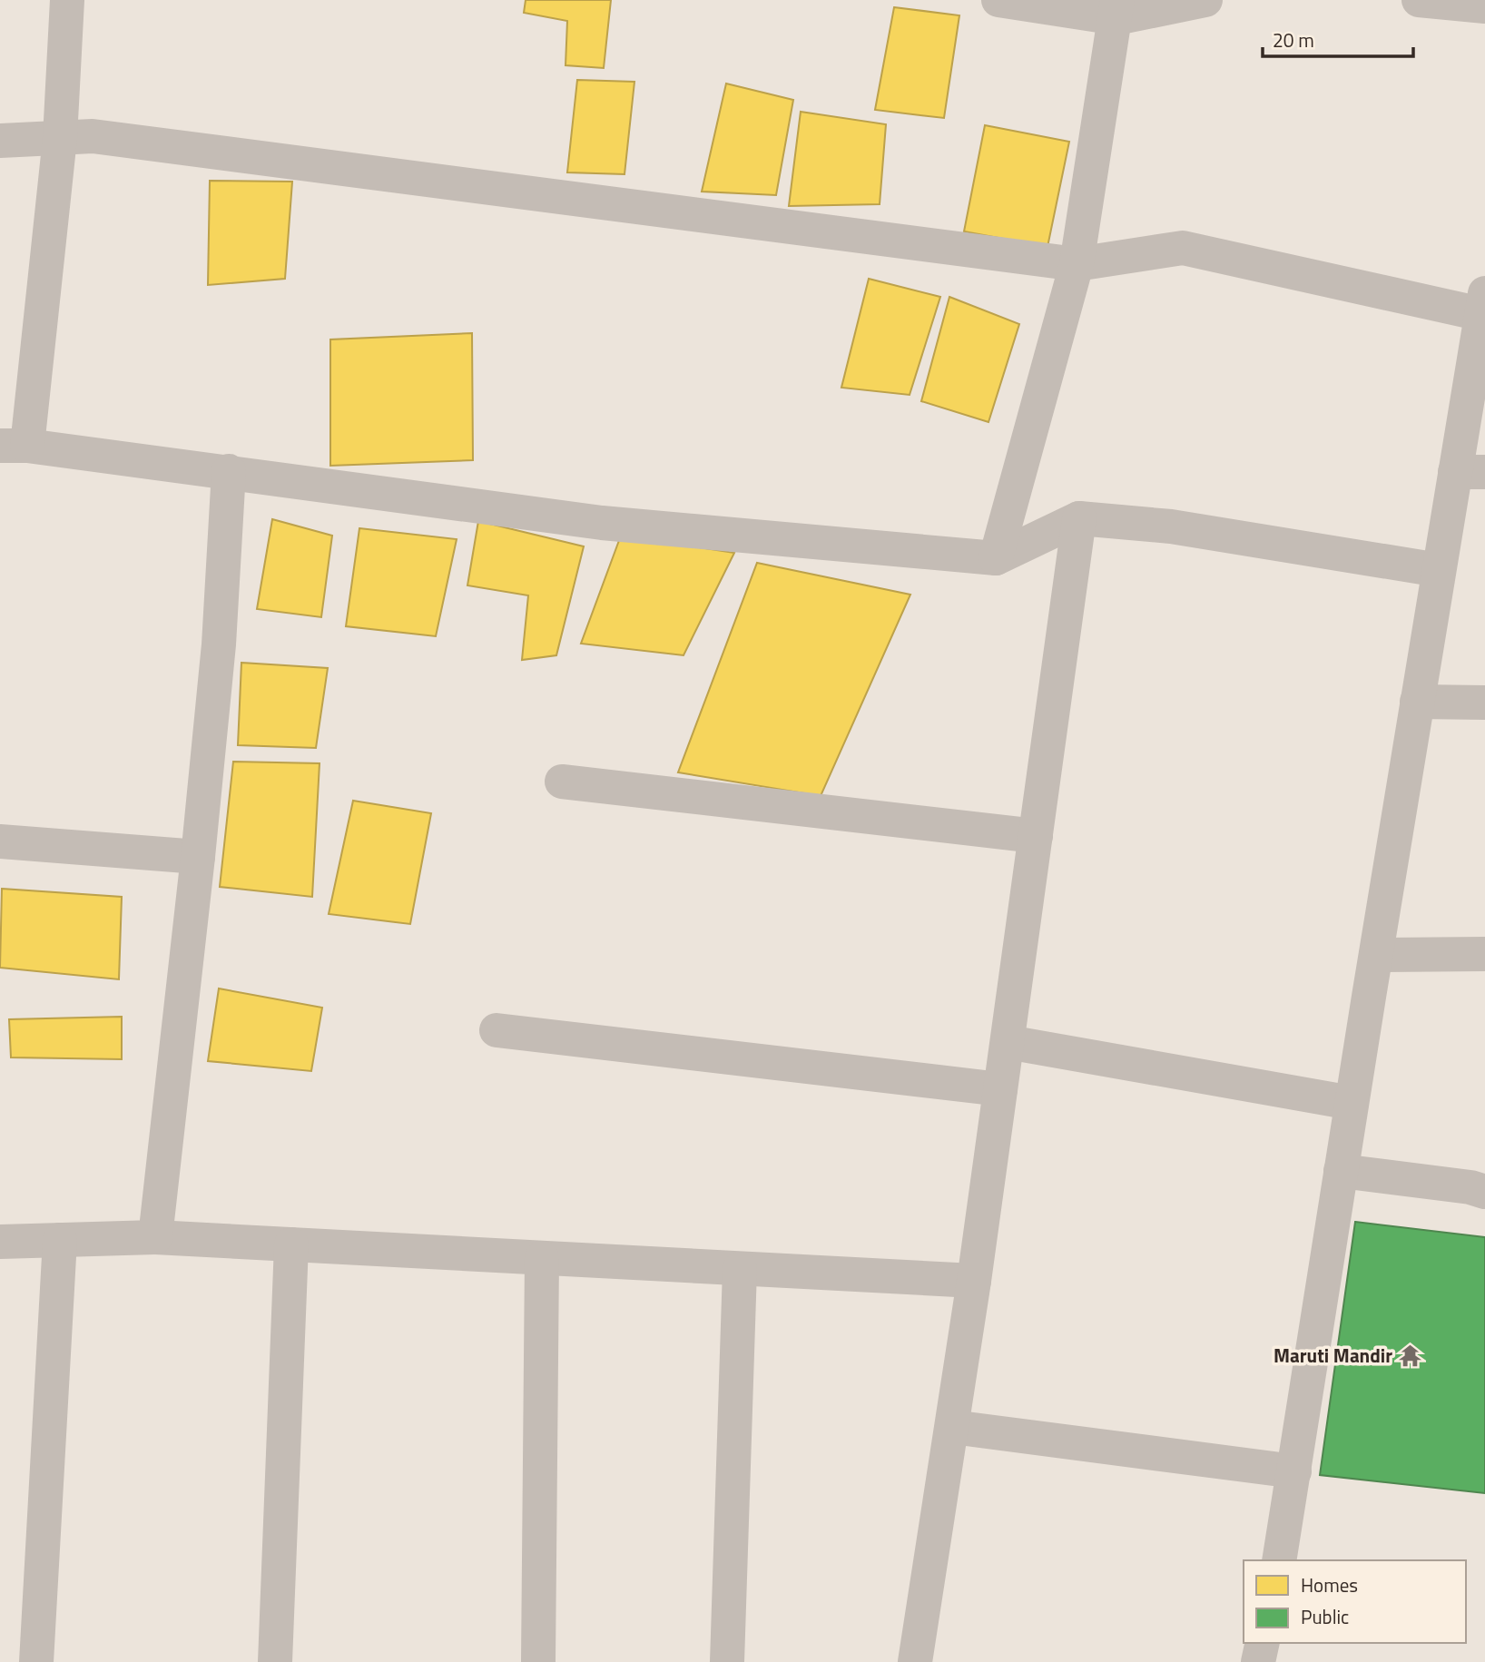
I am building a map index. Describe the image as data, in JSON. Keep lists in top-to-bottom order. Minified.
{"places":{"temple":["Maruti Mandir"]},"legend":["Homes","Public"],"scale_bar":"20 m"}
